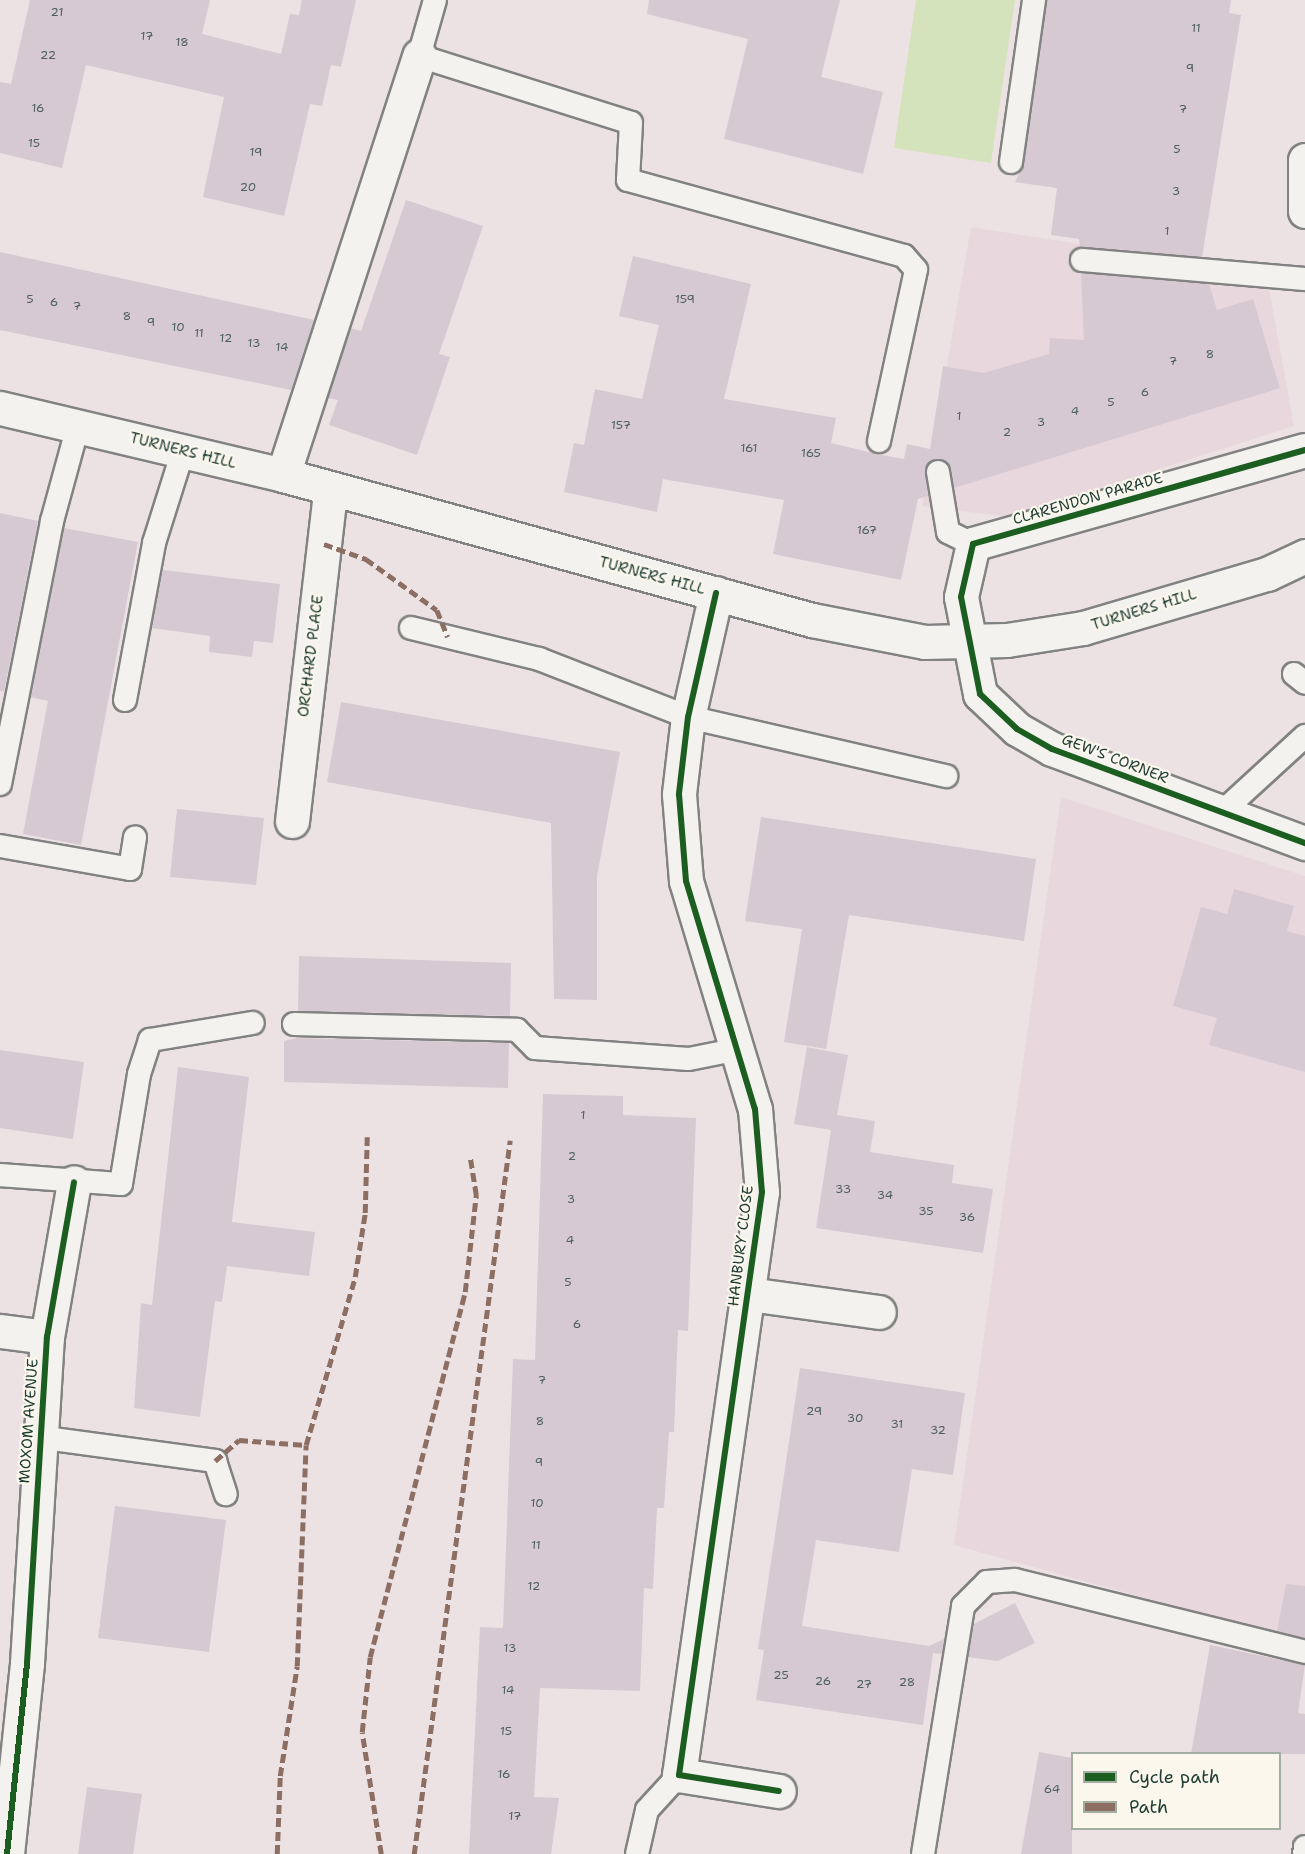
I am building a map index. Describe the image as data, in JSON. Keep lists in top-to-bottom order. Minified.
{"streets":{"street":["TURNERS HILL","CLARENDON PARADE","ORCHARD PLACE","GEW'S CORNER","HANBURY CLOSE","MOXOM AVENUE"]},"crossings":[["TURNERS HILL","ORCHARD PLACE"],["TURNERS HILL","GEW'S CORNER"],["TURNERS HILL","HANBURY CLOSE"]],"house_numbers":["21","11","17","18","22","9","16","7","15","5","19","20","3","1","5","159","6","7","8","9","10","11","12","13","14","8","7","6","5","4","1","3","157","2","161","165","167","1","2","33","34","3","35","36","4","5","6","7","29","30","8","31","32","9","10","11","12","13","25","26","28","27","14","15","16","64","17"],"legend":["Cycle path","Path"]}
